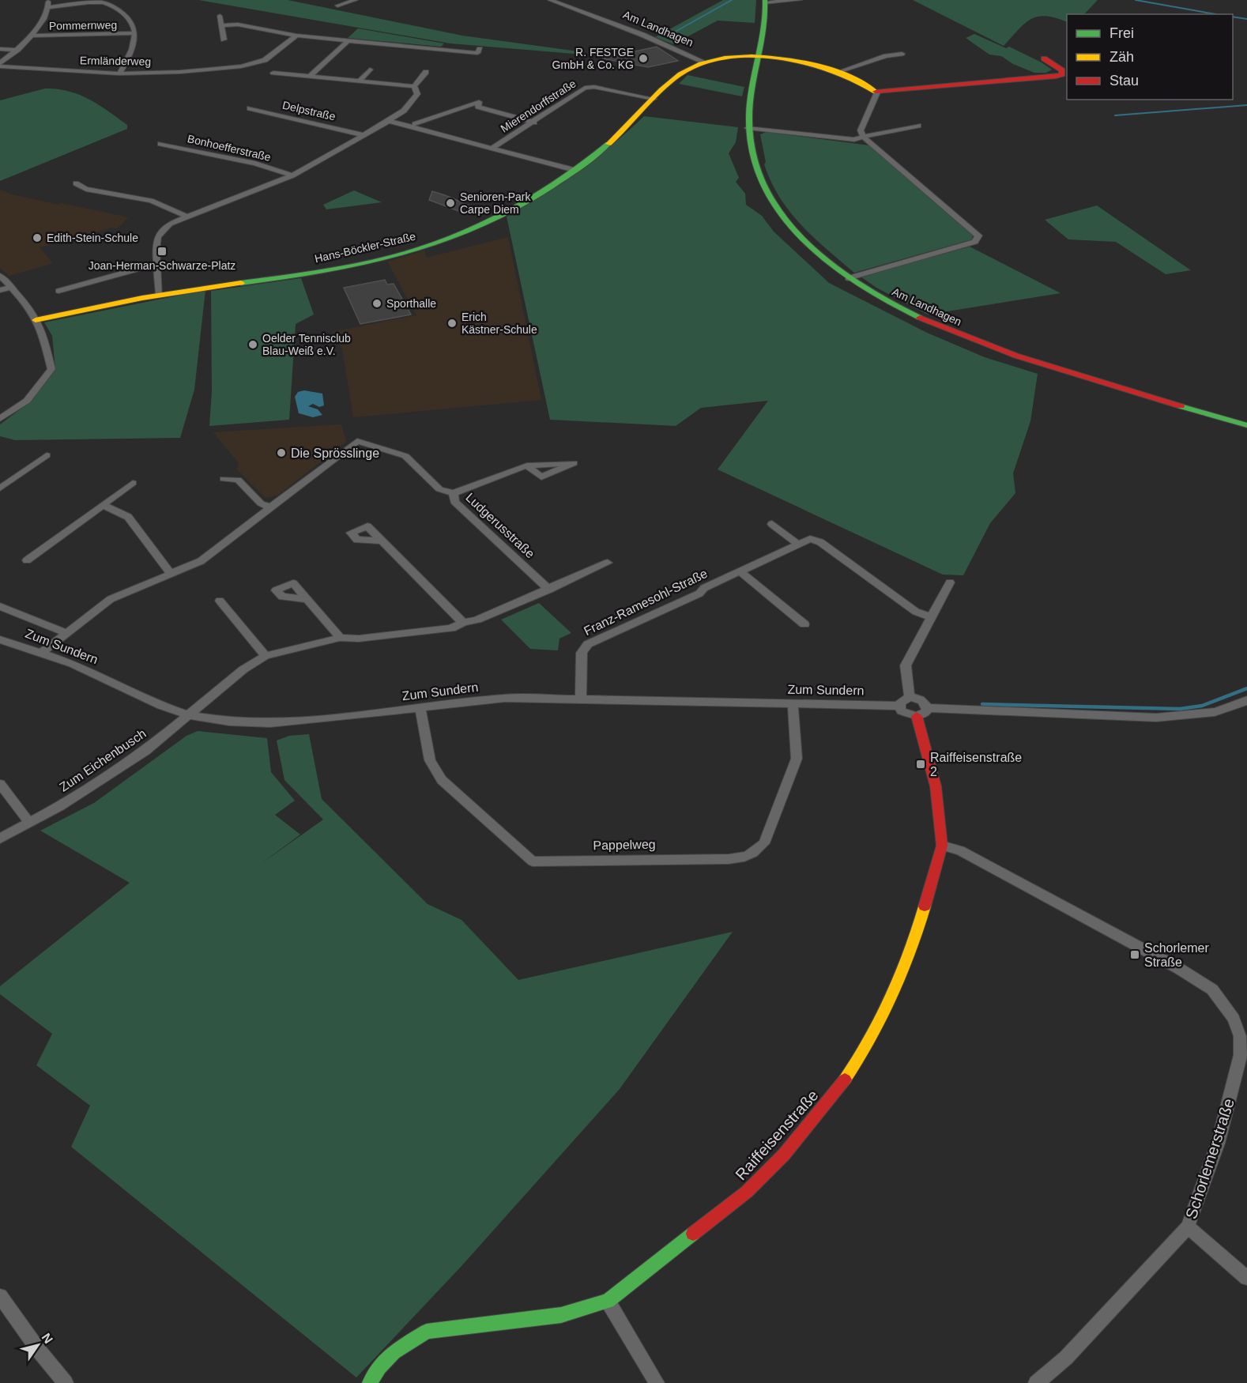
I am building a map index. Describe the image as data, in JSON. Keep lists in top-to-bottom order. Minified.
{"streets":{"street":["Pommernweg","Am Landhagen","Ermländerweg","Mierendorffstraße","Delpstraße","Bonhoefferstraße","Hans-Böckler-Straße","Ludgerusstraße","Franz-Ramesohl-Straße","Zum Sundern","Zum Eichenbusch","Pappelweg","Raiffeisenstraße","Schorlemerstraße"]},"crossings":[["Am Landhagen","Hans-Böckler-Straße"],["Mierendorffstraße","Hans-Böckler-Straße"],["Ludgerusstraße","Zum Sundern"],["Ludgerusstraße","Zum Eichenbusch"],["Franz-Ramesohl-Straße","Zum Sundern"],["Zum Sundern","Zum Eichenbusch"],["Zum Sundern","Pappelweg"],["Zum Sundern","Raiffeisenstraße"],["Raiffeisenstraße","Schorlemerstraße"]],"places":{"other":["R. FESTGE GmbH & Co. KG","Senioren-Park Carpe Diem","Edith-Stein-Schule","Sporthalle","Erich Kästner-Schule","Oelder Tennisclub Blau-Weiß e.V.","Die Sprösslinge"],"transit":["Joan-Herman-Schwarze-Platz","Raiffeisenstraße 2","Schorlemer Straße"]},"legend":["Frei","Zäh","Stau"],"north":"top right"}
